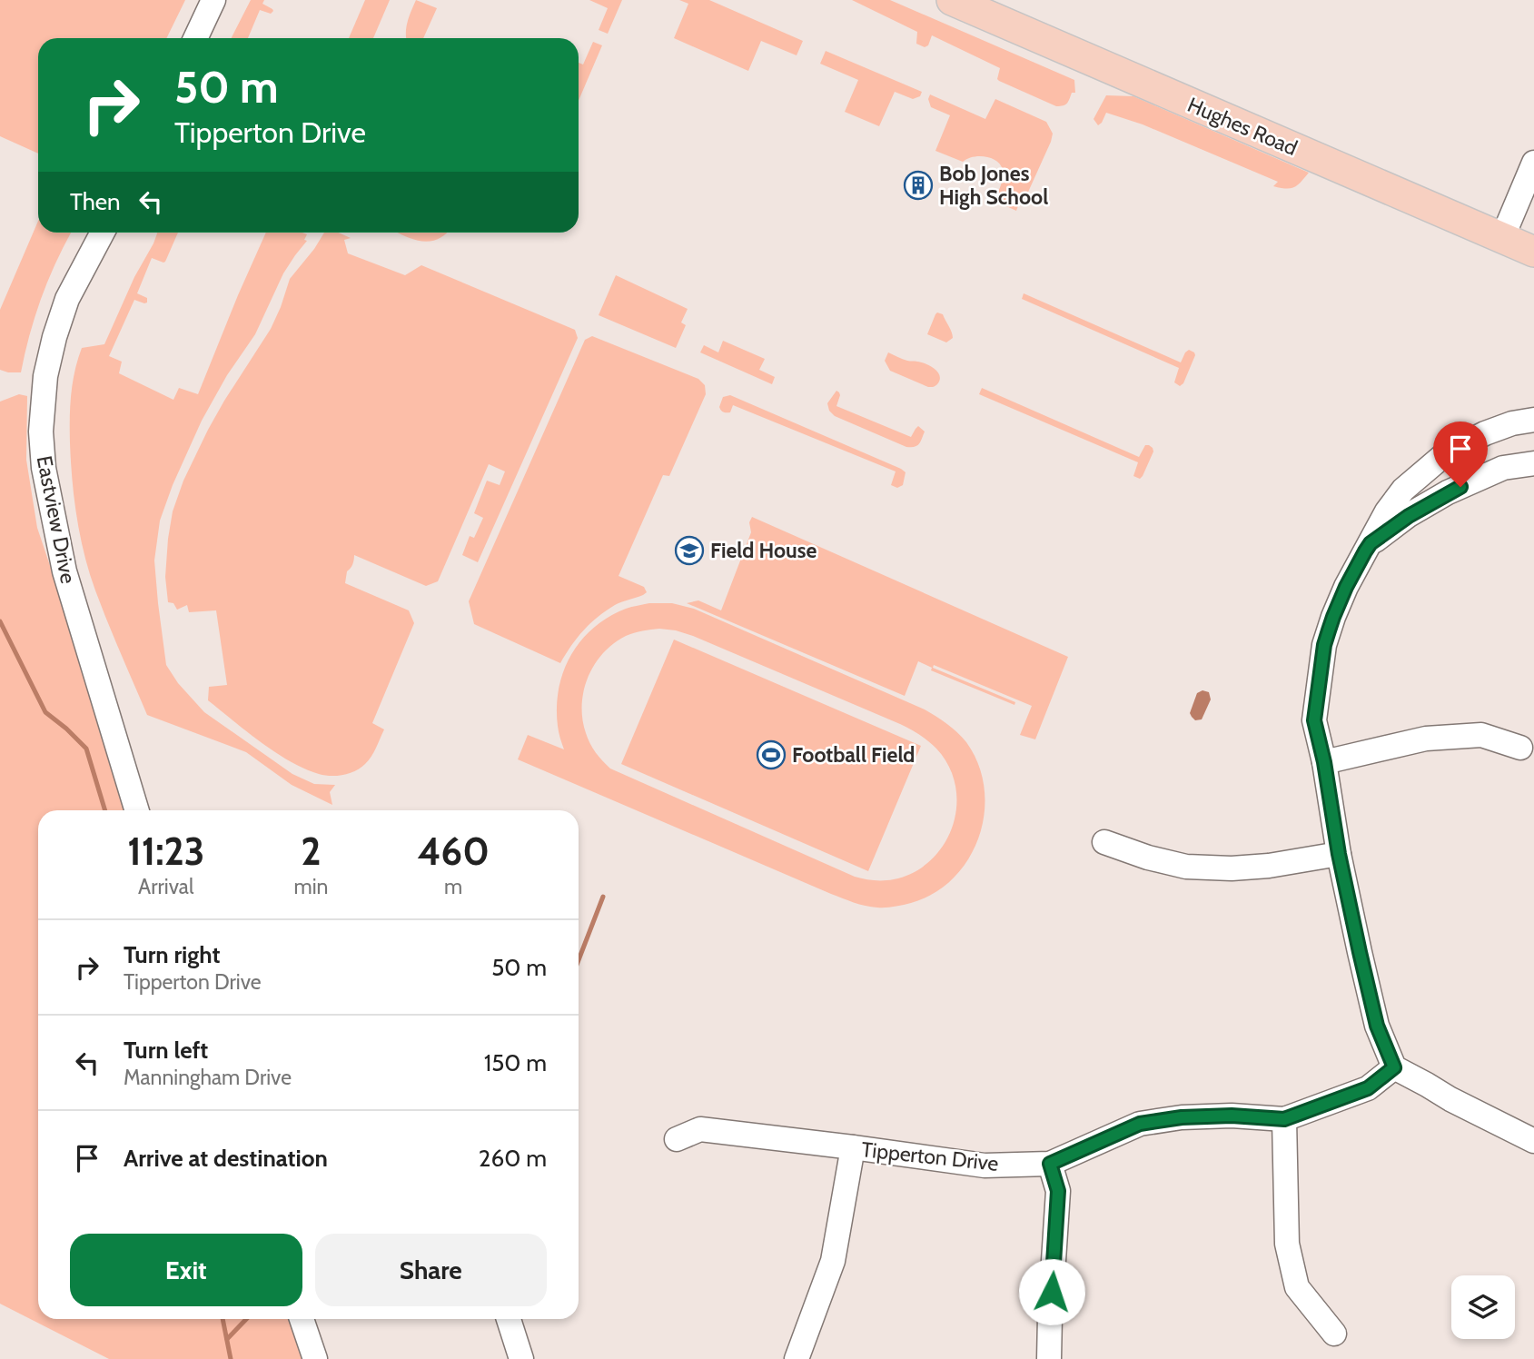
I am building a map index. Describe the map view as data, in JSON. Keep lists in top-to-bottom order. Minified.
{"streets":{"main road":["Hughes Road"],"street":["Eastview Drive","Tipperton Drive"]},"places":{"building":["Bob Jones High School"],"school or university":["Field House"],"sports":["Football Field"]},"page":{"turn":["50 m","Tipperton Drive"],"then":"Then","eta":["11:23","Arrival","2","min","460","m"],"list":[{"name":"Turn right","note":"Tipperton Drive","value":"50 m"},{"name":"Turn left","note":"Manningham Drive","value":"150 m"},{"name":"Arrive at destination","value":"260 m"}],"buttons":["Exit","Share"]}}
